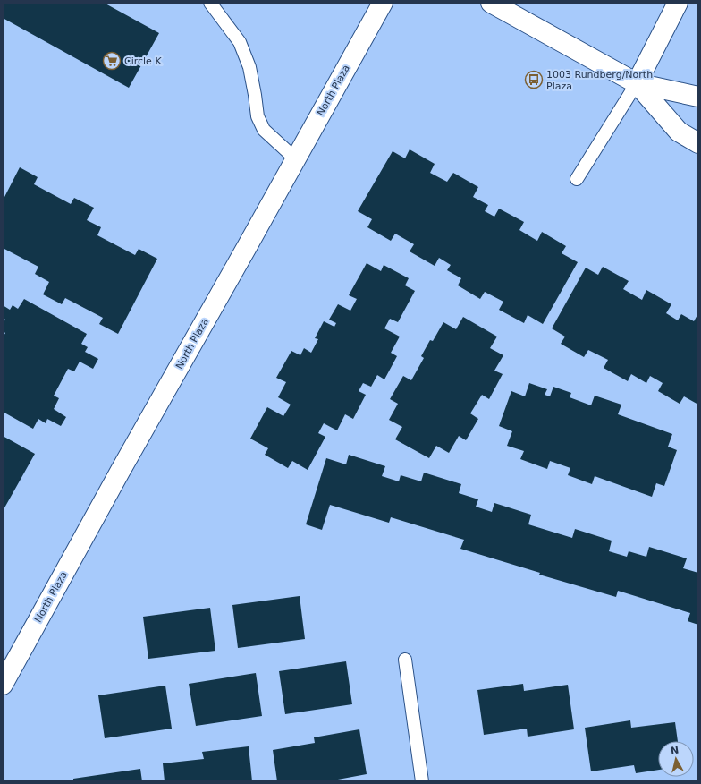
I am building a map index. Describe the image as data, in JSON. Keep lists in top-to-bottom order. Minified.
{"streets":{"street":["North Plaza"]},"places":{"supermarket":["Circle K"],"bus stop":["1003 Rundberg/North Plaza"]},"north":"top"}
